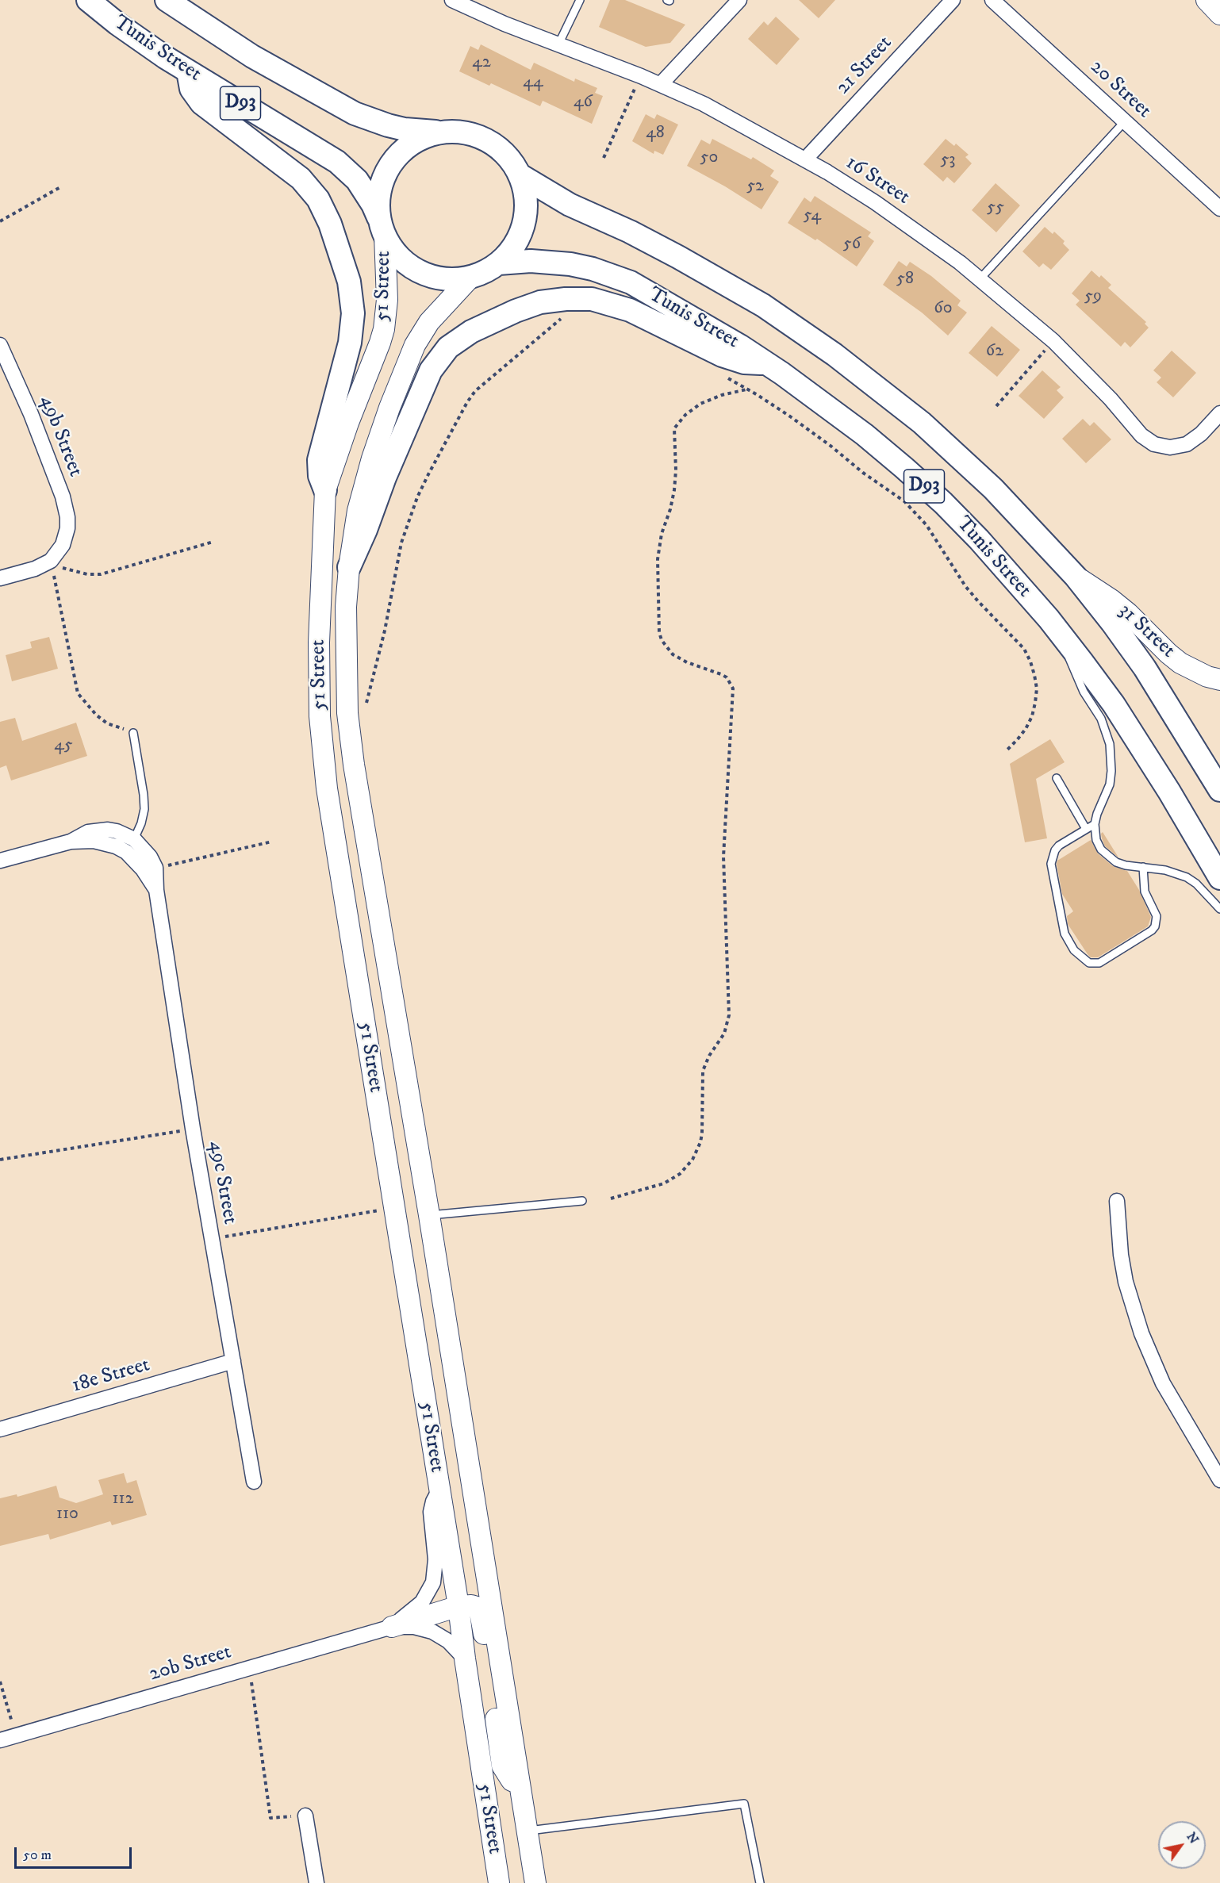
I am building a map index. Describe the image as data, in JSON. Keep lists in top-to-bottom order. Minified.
{"streets":{"main road":["Tunis Street","D93"],"street":["21 Street","20 Street","16 Street","51 Street","49b Street","31 Street","49c Street","18e Street","20b Street"]},"crossings":[["Tunis Street","D93"],["Tunis Street","51 Street"],["21 Street","16 Street"],["D93","51 Street"],["D93","31 Street"],["51 Street","20b Street"],["49c Street","18e Street"]],"house_numbers":["42","44","46","48","50","53","52","55","54","56","58","59","60","62","45","112","110"],"scale_bar":"50 m","north":"top right"}
